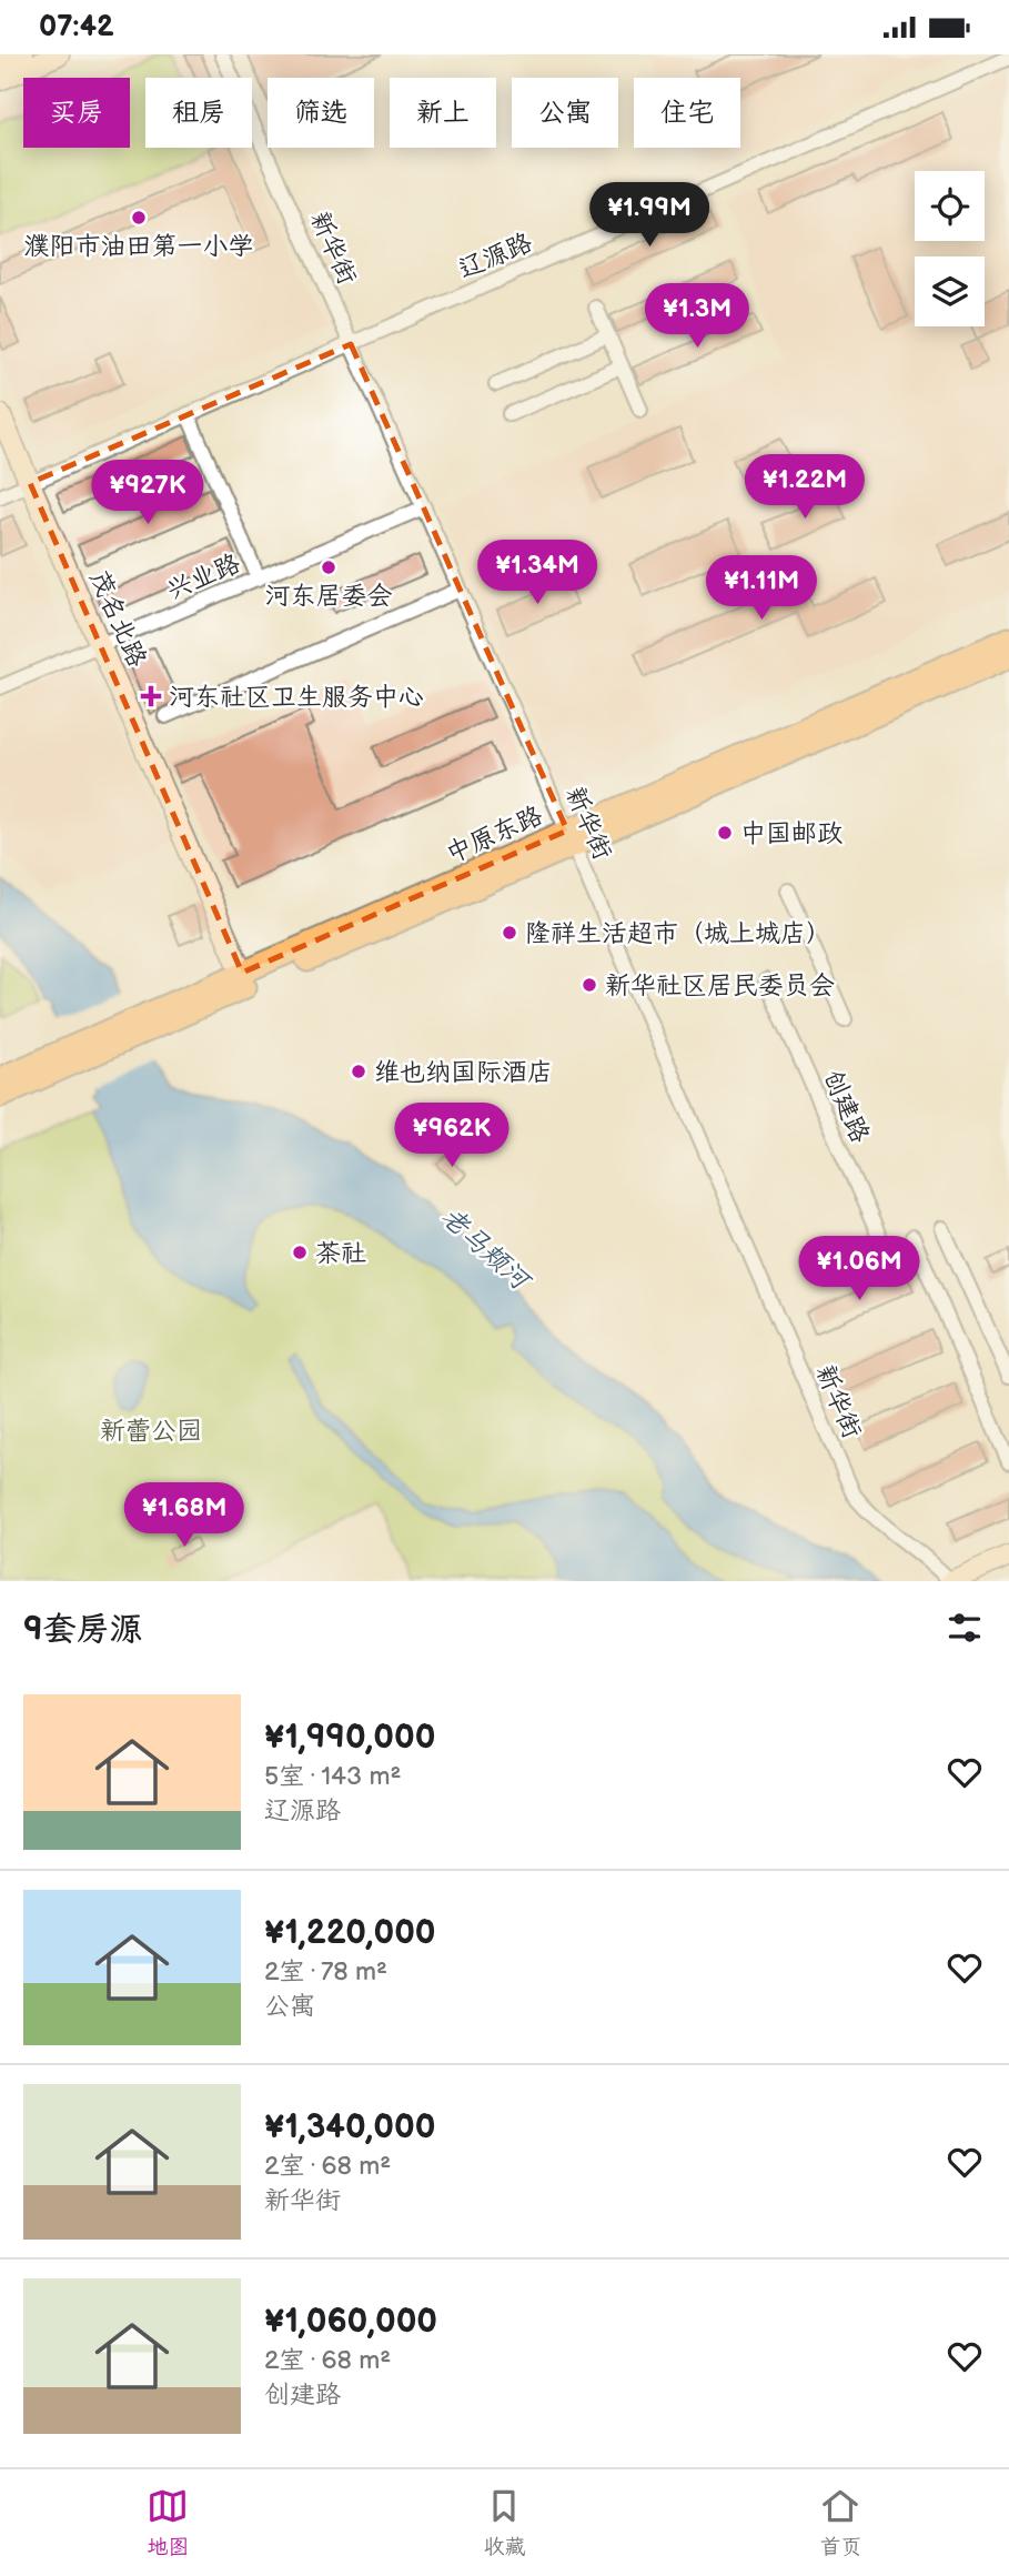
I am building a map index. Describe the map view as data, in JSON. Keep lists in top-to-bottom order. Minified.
{"streets":{"main road":["中原东路"],"street":["新华街","辽源路","兴业路","茂名北路","创建路"]},"crossings":[["新华街","辽源路"],["新华街","兴业路"],["新华街","中原东路"],["辽源路","茂名北路"],["兴业路","茂名北路"],["茂名北路","中原东路"]],"water":["老马颊河"],"parks":["新蕾公园"],"places":{"other":["濮阳市油田第一小学","河东居委会","中国邮政","隆祥生活超市（城上城店）","新华社区居民委员会","维也纳国际酒店","茶社"],"health":["河东社区卫生服务中心"]},"page":{"status":"07:42","chip":["买房","租房","筛选","新上","公寓","住宅"],"price":["¥1.99M","¥1.3M","¥1.22M","¥927K","¥1.34M","¥1.11M","¥962K","¥1.06M","¥1.68M"],"heading":"9套房源","list":[{"name":"¥1,990,000","note":"5室 · 143 m² · 辽源路"},{"name":"¥1,220,000","note":"2室 · 78 m² · 公寓"},{"name":"¥1,340,000","note":"2室 · 68 m² · 新华街"},{"name":"¥1,060,000","note":"2室 · 68 m² · 创建路"}],"tabs":["地图","收藏","首页"]}}
